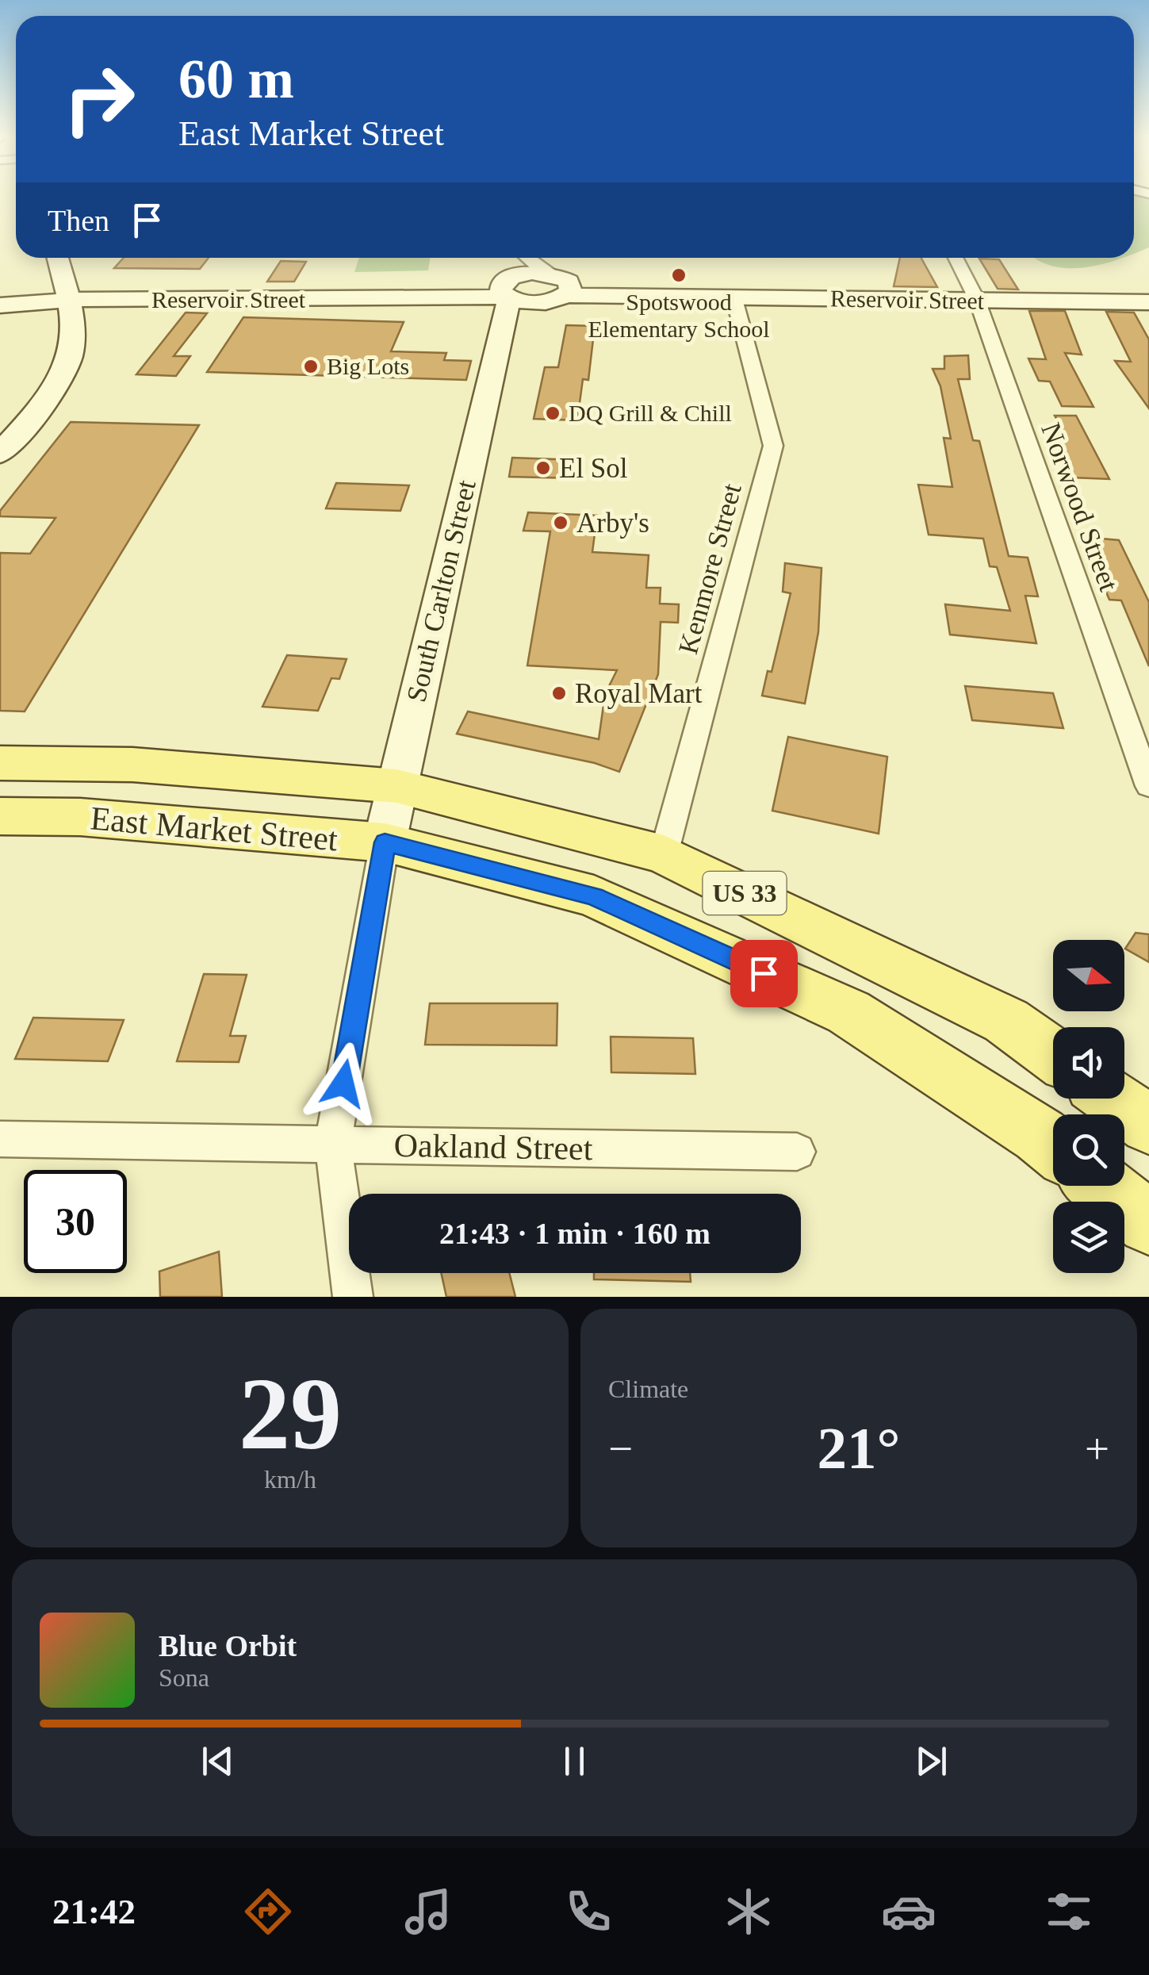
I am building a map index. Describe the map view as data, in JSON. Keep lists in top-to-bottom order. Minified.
{"streets":{"main road":["Reservoir Street","South Carlton Street","East Market Street","US 33"],"street":["Norwood Street","Kenmore Street","Oakland Street"]},"crossings":[["Reservoir Street","Norwood Street"],["Reservoir Street","Kenmore Street"],["Reservoir Street","South Carlton Street"],["Kenmore Street","East Market Street"],["South Carlton Street","East Market Street"]],"places":["Spotswood Elementary School","Big Lots","DQ Grill & Chill","El Sol","Arby's","Royal Mart"],"north":"right","page":{"turn":["60 m","East Market Street"],"then":"Then","limit":"30","trip":"21:43 · 1 min · 160 m","tile":[["29","km/h"],"Climate"],"heat":["−","21°","+"],"song":["Blue Orbit","Sona"],"tabs":"21:42"}}
